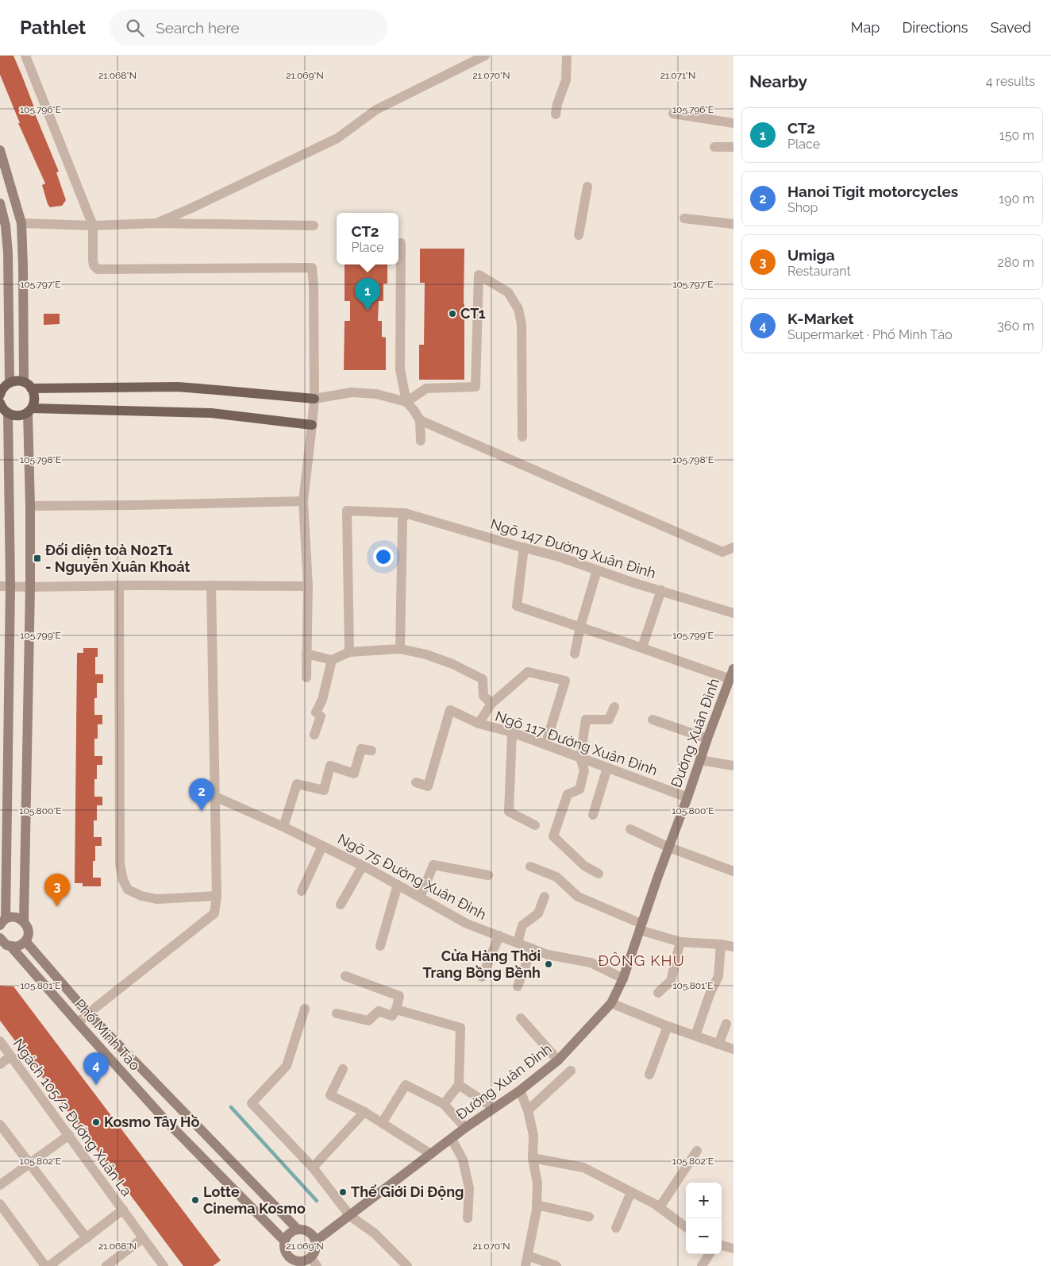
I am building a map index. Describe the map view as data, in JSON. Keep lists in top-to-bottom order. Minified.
{"streets":{"street":["Ngõ 147 Đường Xuân Đỉnh","Đường Xuân Đỉnh","Ngõ 117 Đường Xuân Đỉnh","Ngõ 75 Đường Xuân Đỉnh","Phố Minh Tảo","Ngách 105/2 Đường Xuân La"]},"crossings":[["Đường Xuân Đỉnh","Ngõ 117 Đường Xuân Đỉnh"],["Đường Xuân Đỉnh","Ngõ 75 Đường Xuân Đỉnh"],["Đường Xuân Đỉnh","Phố Minh Tảo"]],"districts":["ĐÔNG KHU"],"places":{"other":["CT1","Cửa Hàng Thời Trang Bồng Bềnh","Kosmo Tây Hồ","Thế Giới Di Động","Lotte Cinema Kosmo"],"transit":["Đối diện toà N02T1 - Nguyễn Xuân Khoát"]},"page":{"header":"Pathlet","search":"Search here","nav":["Map","Directions","Saved"],"heading":["Nearby","4 results"],"list":[{"mark":"1","name":"CT2","note":"Place","value":"150 m"},{"mark":"2","name":"Hanoi Tigit motorcycles","note":"Shop","value":"190 m"},{"mark":"3","name":"Umiga","note":"Restaurant","value":"280 m"},{"mark":"4","name":"K-Market","note":"Supermarket · Phố Minh Tảo","value":"360 m"}],"popup":["CT2","Place"],"pins":["1","2","3","4"],"map_buttons":["+","−"]},"coordinates":["21.068°N","21.069°N","21.070°N","21.071°N","105.796°E","105.797°E","105.798°E","105.799°E","105.800°E","105.801°E","105.802°E"]}
